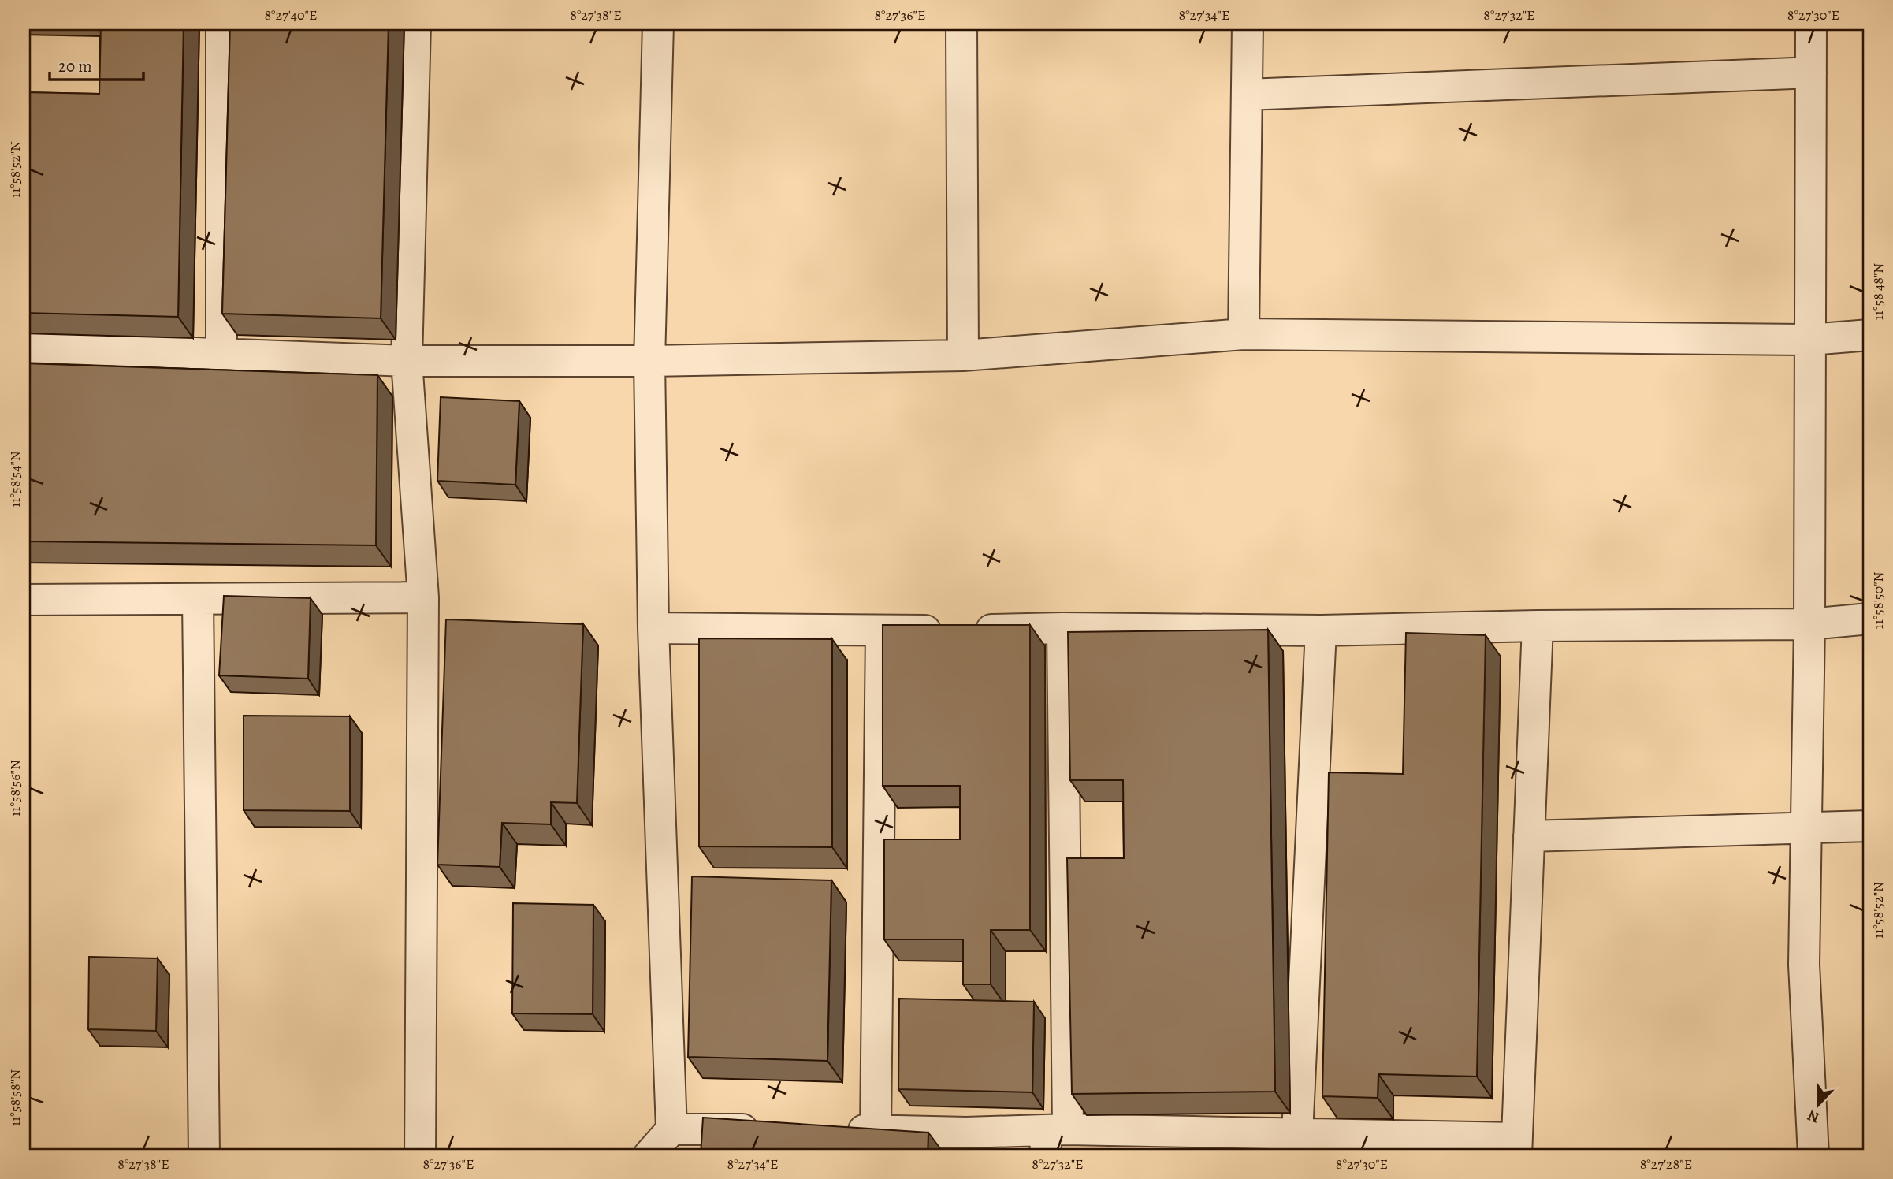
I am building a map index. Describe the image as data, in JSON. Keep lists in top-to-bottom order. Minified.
{"scale_bar":"20 m","north":"bottom","coordinates":["8°27'40\"E","8°27'38\"E","8°27'36\"E","8°27'34\"E","8°27'32\"E","8°27'30\"E","11°58'52\"N","11°58'48\"N","11°58'54\"N","11°58'50\"N","11°58'56\"N","11°58'58\"N","8°27'28\"E"]}
